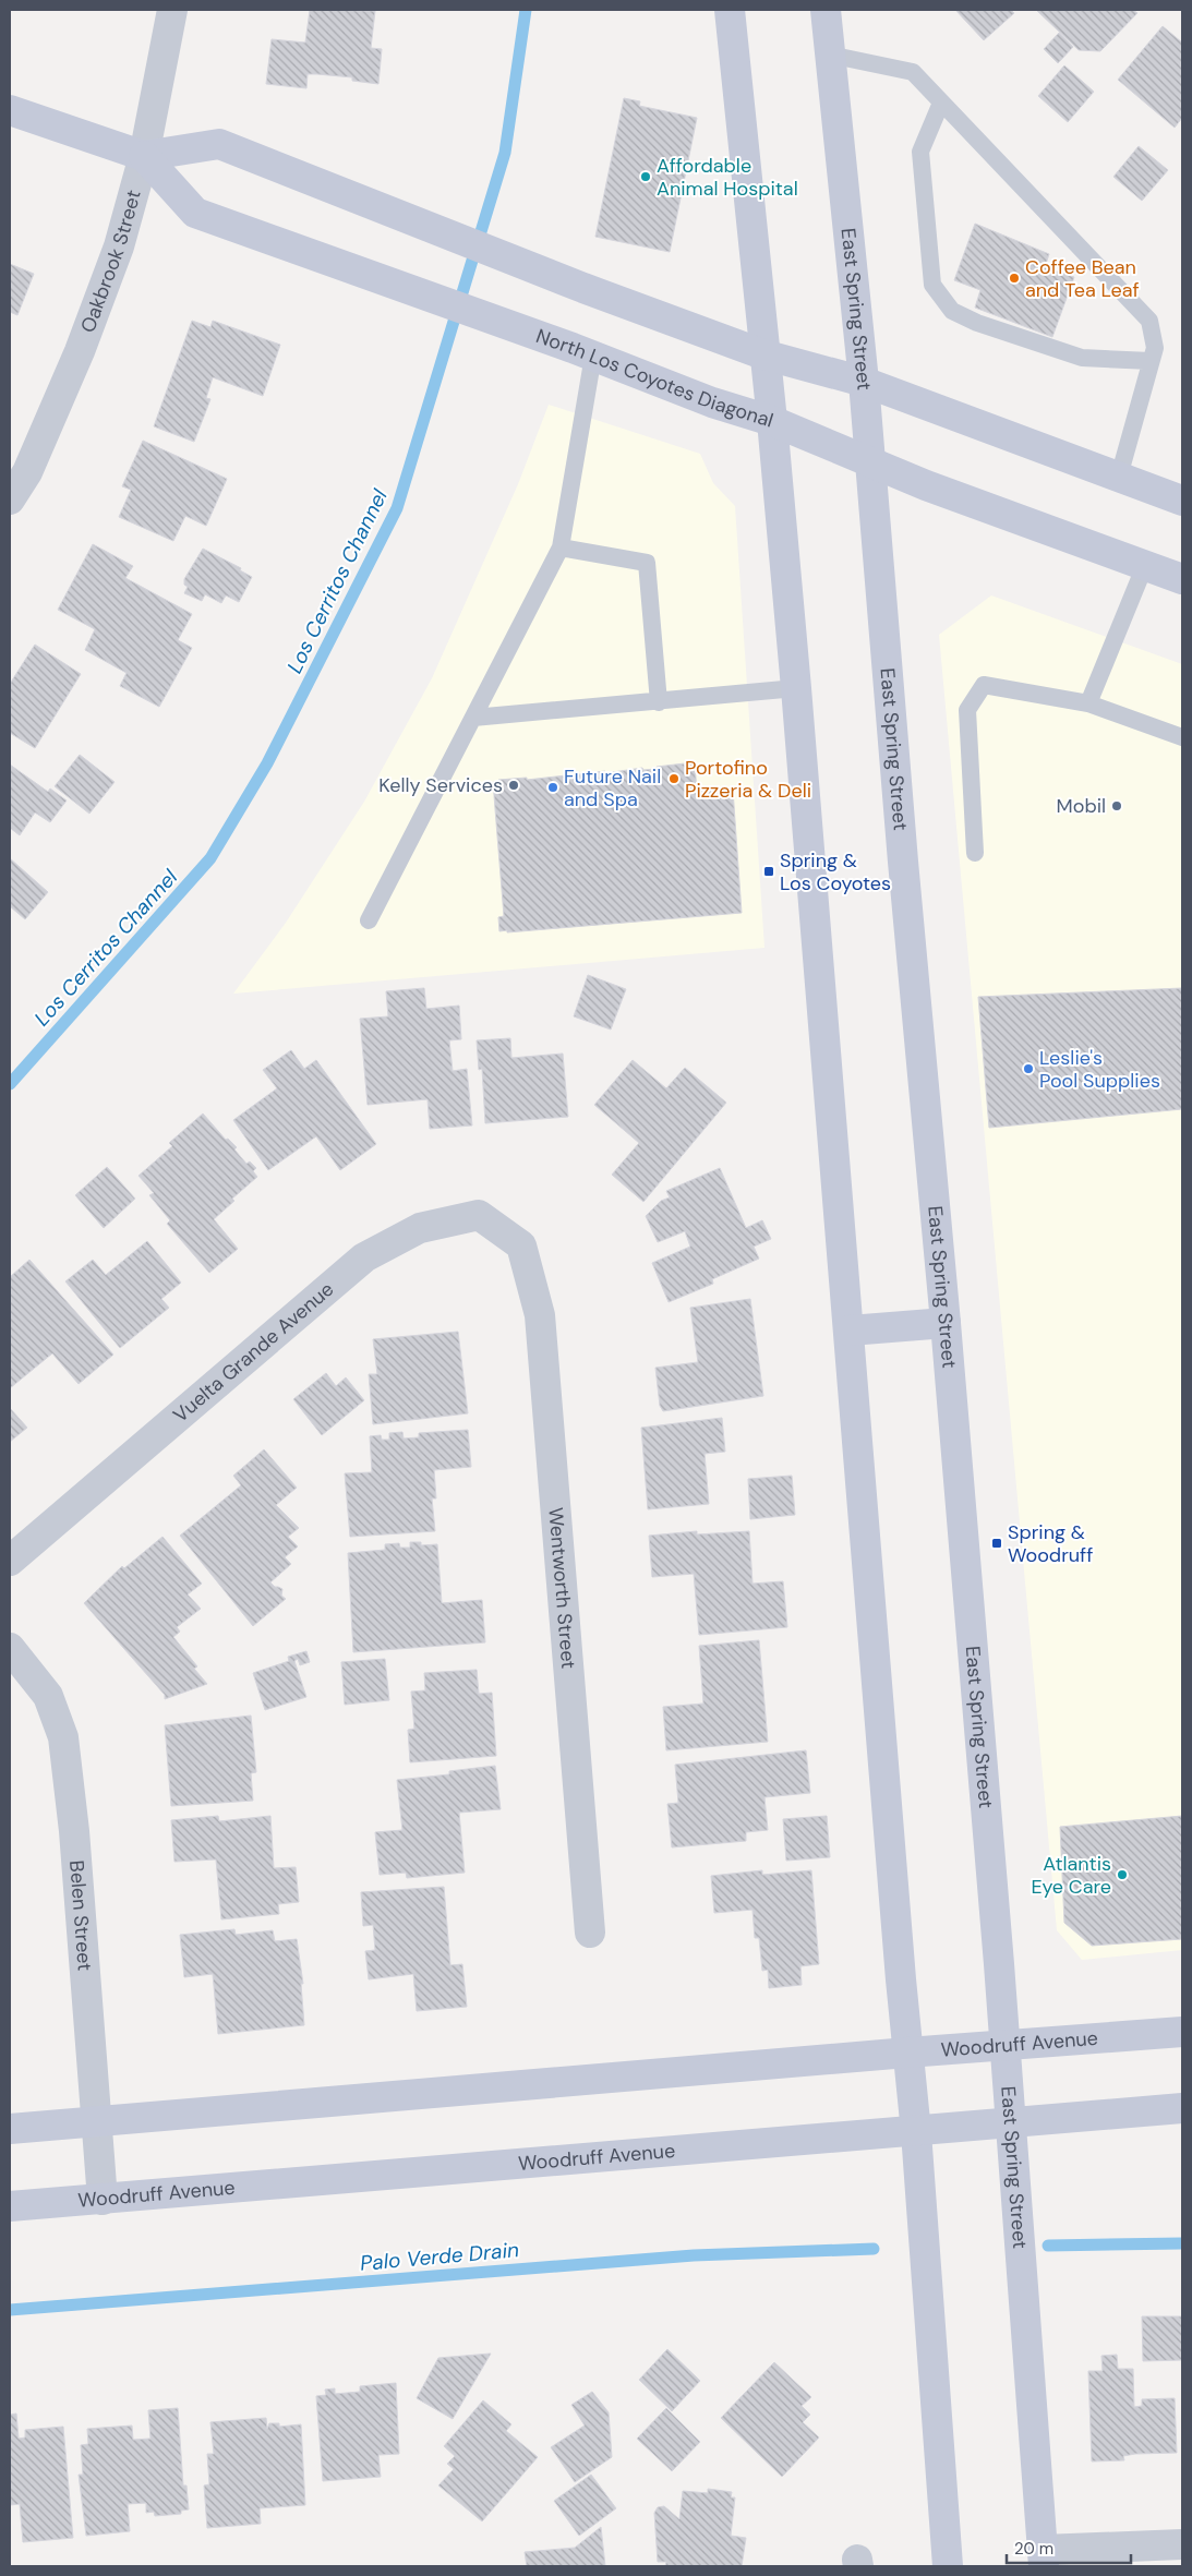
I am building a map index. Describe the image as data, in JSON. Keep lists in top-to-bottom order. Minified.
{"streets":{"main road":["East Spring Street","North Los Coyotes Diagonal","Woodruff Avenue"],"street":["Oakbrook Street","Vuelta Grande Avenue","Wentworth Street","Belen Street"]},"crossings":[["Oakbrook Street","North Los Coyotes Diagonal"],["East Spring Street","North Los Coyotes Diagonal"],["East Spring Street","Woodruff Avenue"],["Vuelta Grande Avenue","Wentworth Street"],["Belen Street","Woodruff Avenue"]],"water":["Los Cerritos Channel","Palo Verde Drain"],"places":{"other":["Affordable Animal Hospital","Coffee Bean and Tea Leaf","Portofino Pizzeria & Deli","Kelly Services","Future Nail and Spa","Mobil","Leslie's Pool Supplies","Atlantis Eye Care"],"transit":["Spring & Los Coyotes","Spring & Woodruff"]},"scale_bar":"20 m"}
